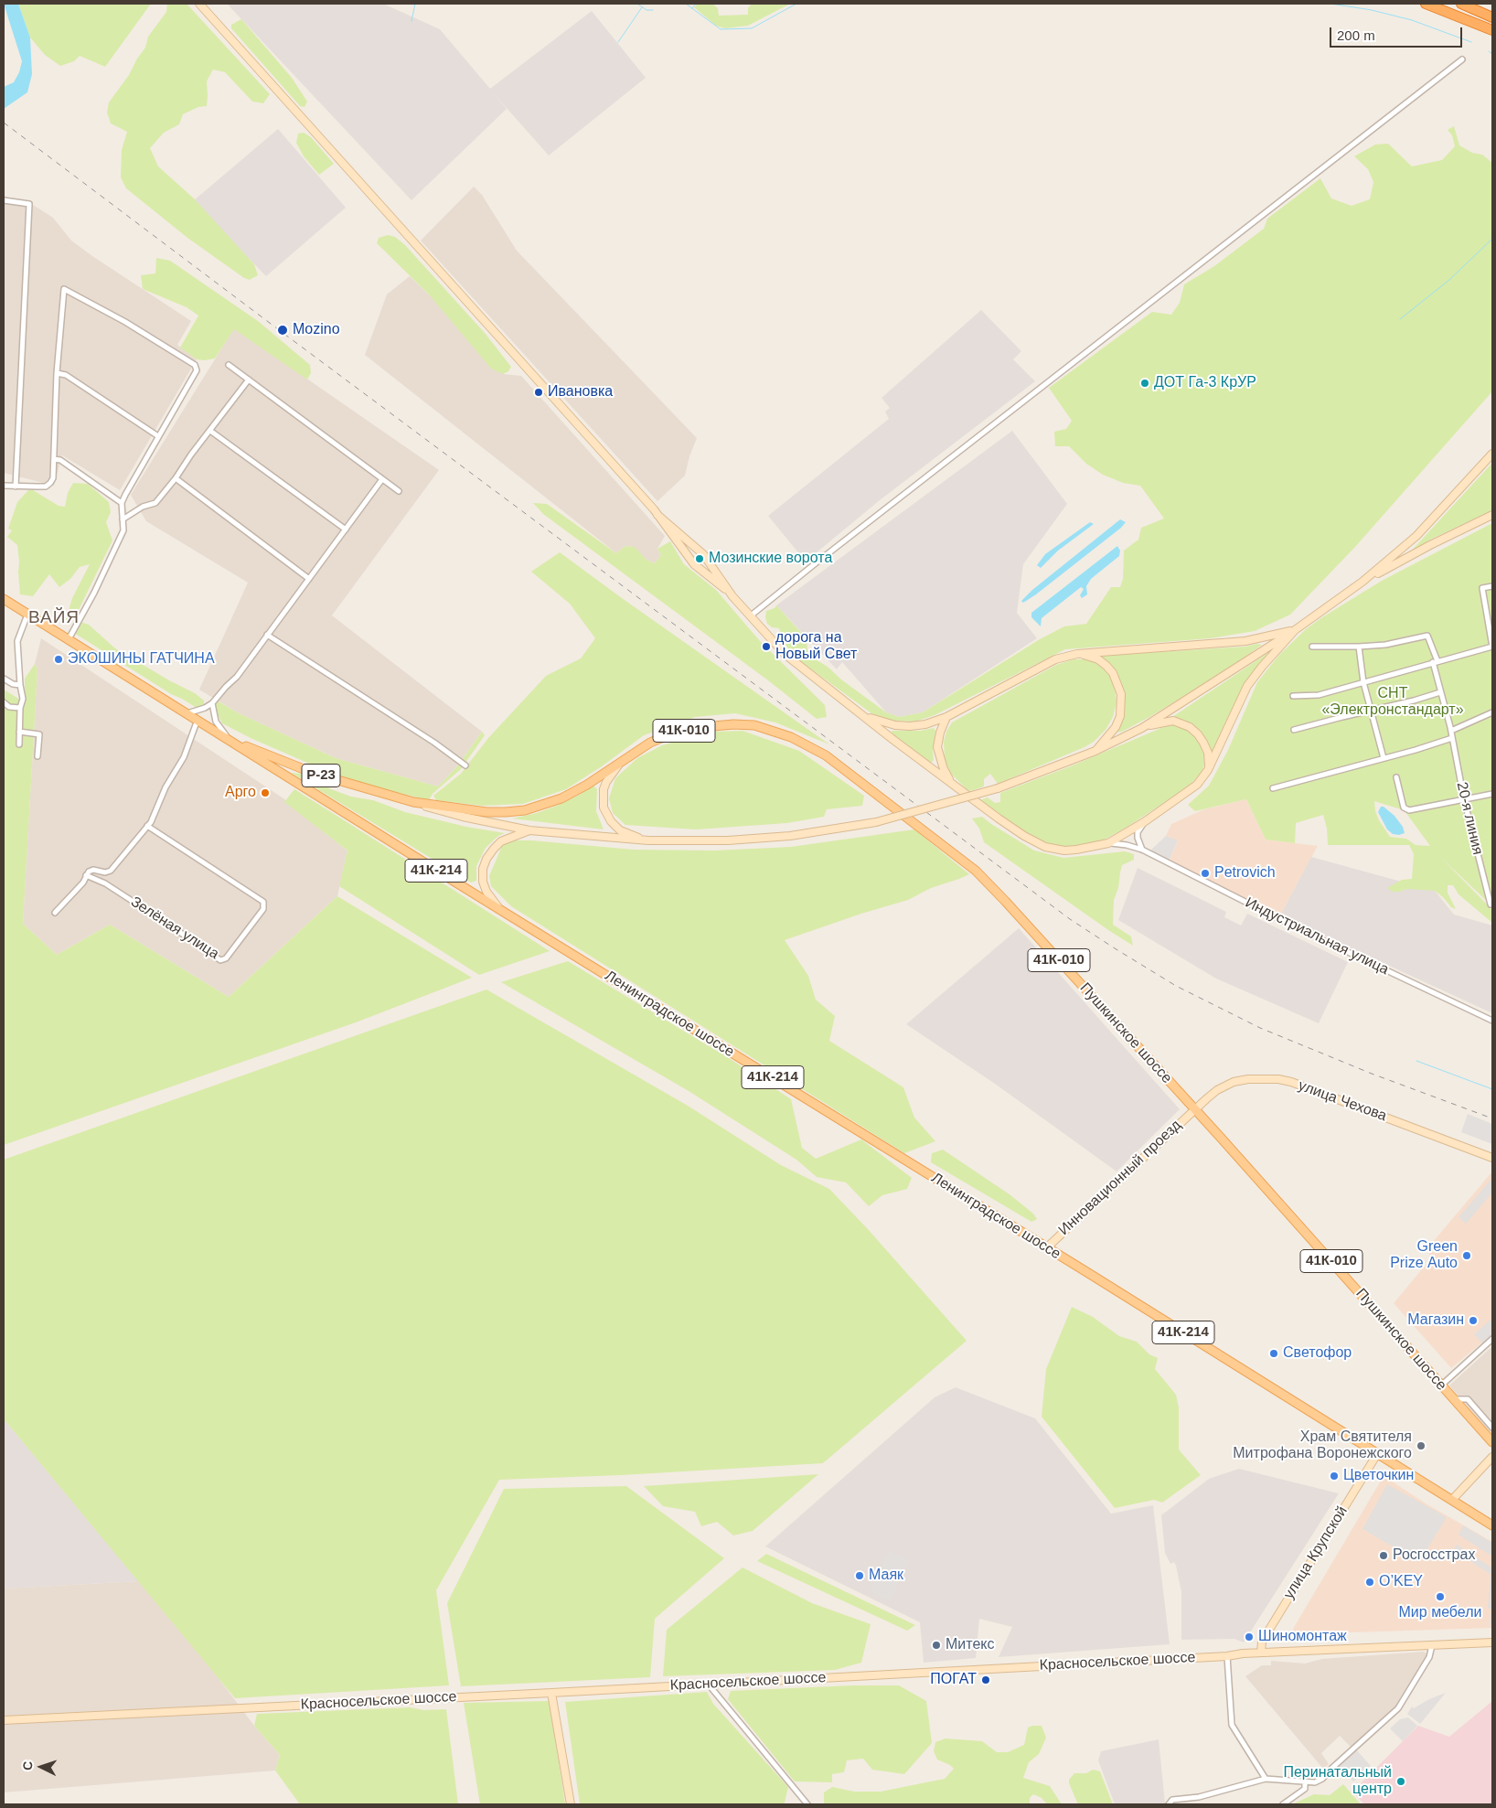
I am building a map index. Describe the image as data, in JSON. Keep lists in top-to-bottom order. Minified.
{"streets":{"main road":["41К-010","Р-23","41К-214","Ленинградское шоссе","Пушкинское шоссе"],"street":["20-я линия","Зелёная улица","Индустриальная улица","улица Чехова","Инновационный проезд","улица Крупской","Красносельское шоссе"]},"crossings":[["Р-23","41К-214"],["Р-23","Пушкинское шоссе"],["41К-214","Ленинградское шоссе"],["Ленинградское шоссе","Инновационный проезд"],["Ленинградское шоссе","улица Крупской"],["Пушкинское шоссе","улица Чехова"],["Пушкинское шоссе","Инновационный проезд"],["улица Чехова","Инновационный проезд"],["улица Крупской","Красносельское шоссе"]],"districts":["ВАЙЯ"],"parks":["СНТ «Электронстандарт»"],"places":["Mozino","ДОТ Га-3 КрУР","Ивановка","Мозинские ворота","дорога на Новый Свет","ЭКОШИНЫ ГАТЧИНА","Арго","Petrovich","Green Prize Auto","Магазин","Светофор","Храм Святителя Митрофана Воронежского","Цветочкин","Росгосстрах","Маяк","O’KEY","Мир мебели","Шиномонтаж","Митекс","ПОГАТ","Перинатальный центр"],"scale_bar":"200 m","north":"left"}
